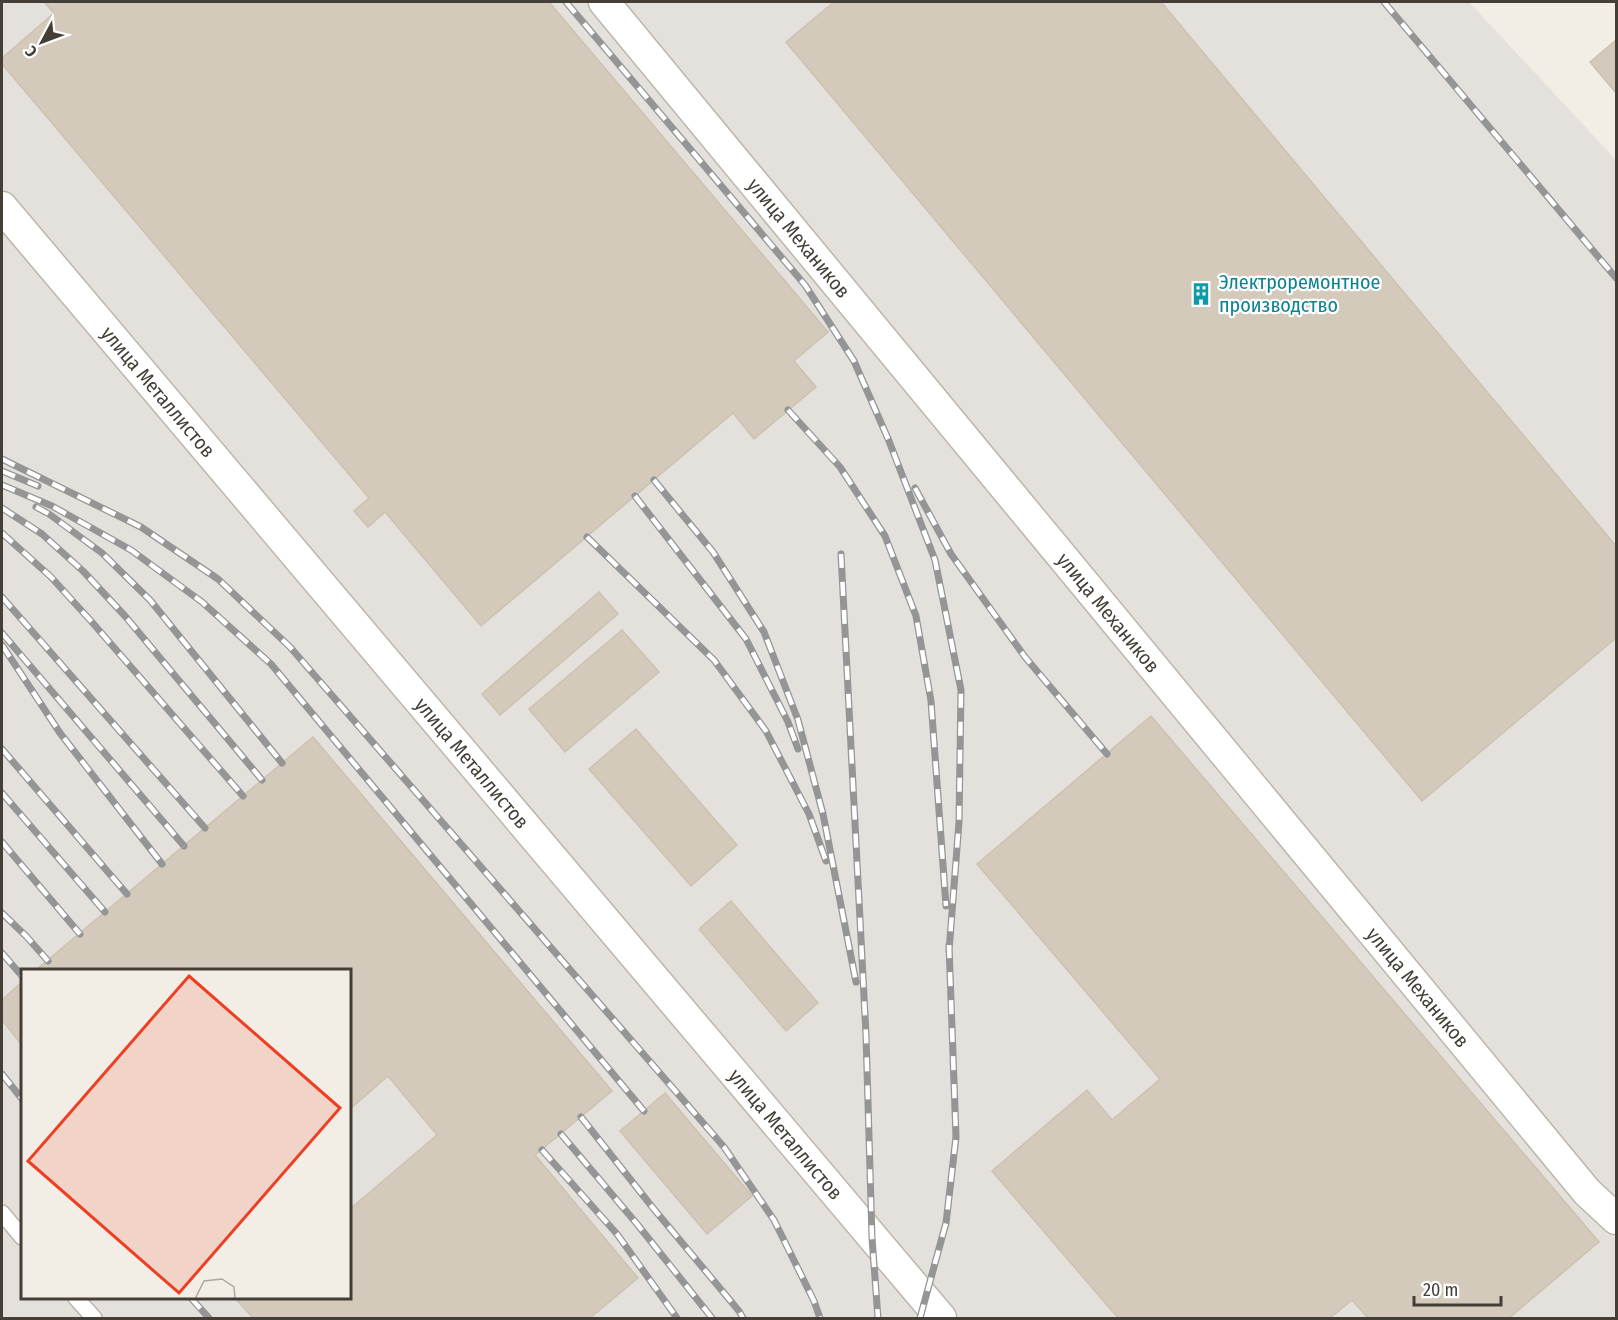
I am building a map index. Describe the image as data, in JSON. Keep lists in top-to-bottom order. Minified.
{"streets":{"street":["улица Механиков","улица Металлистов"]},"places":{"building":["Электроремонтное производство"]},"scale_bar":"20 m","north":"bottom left"}
